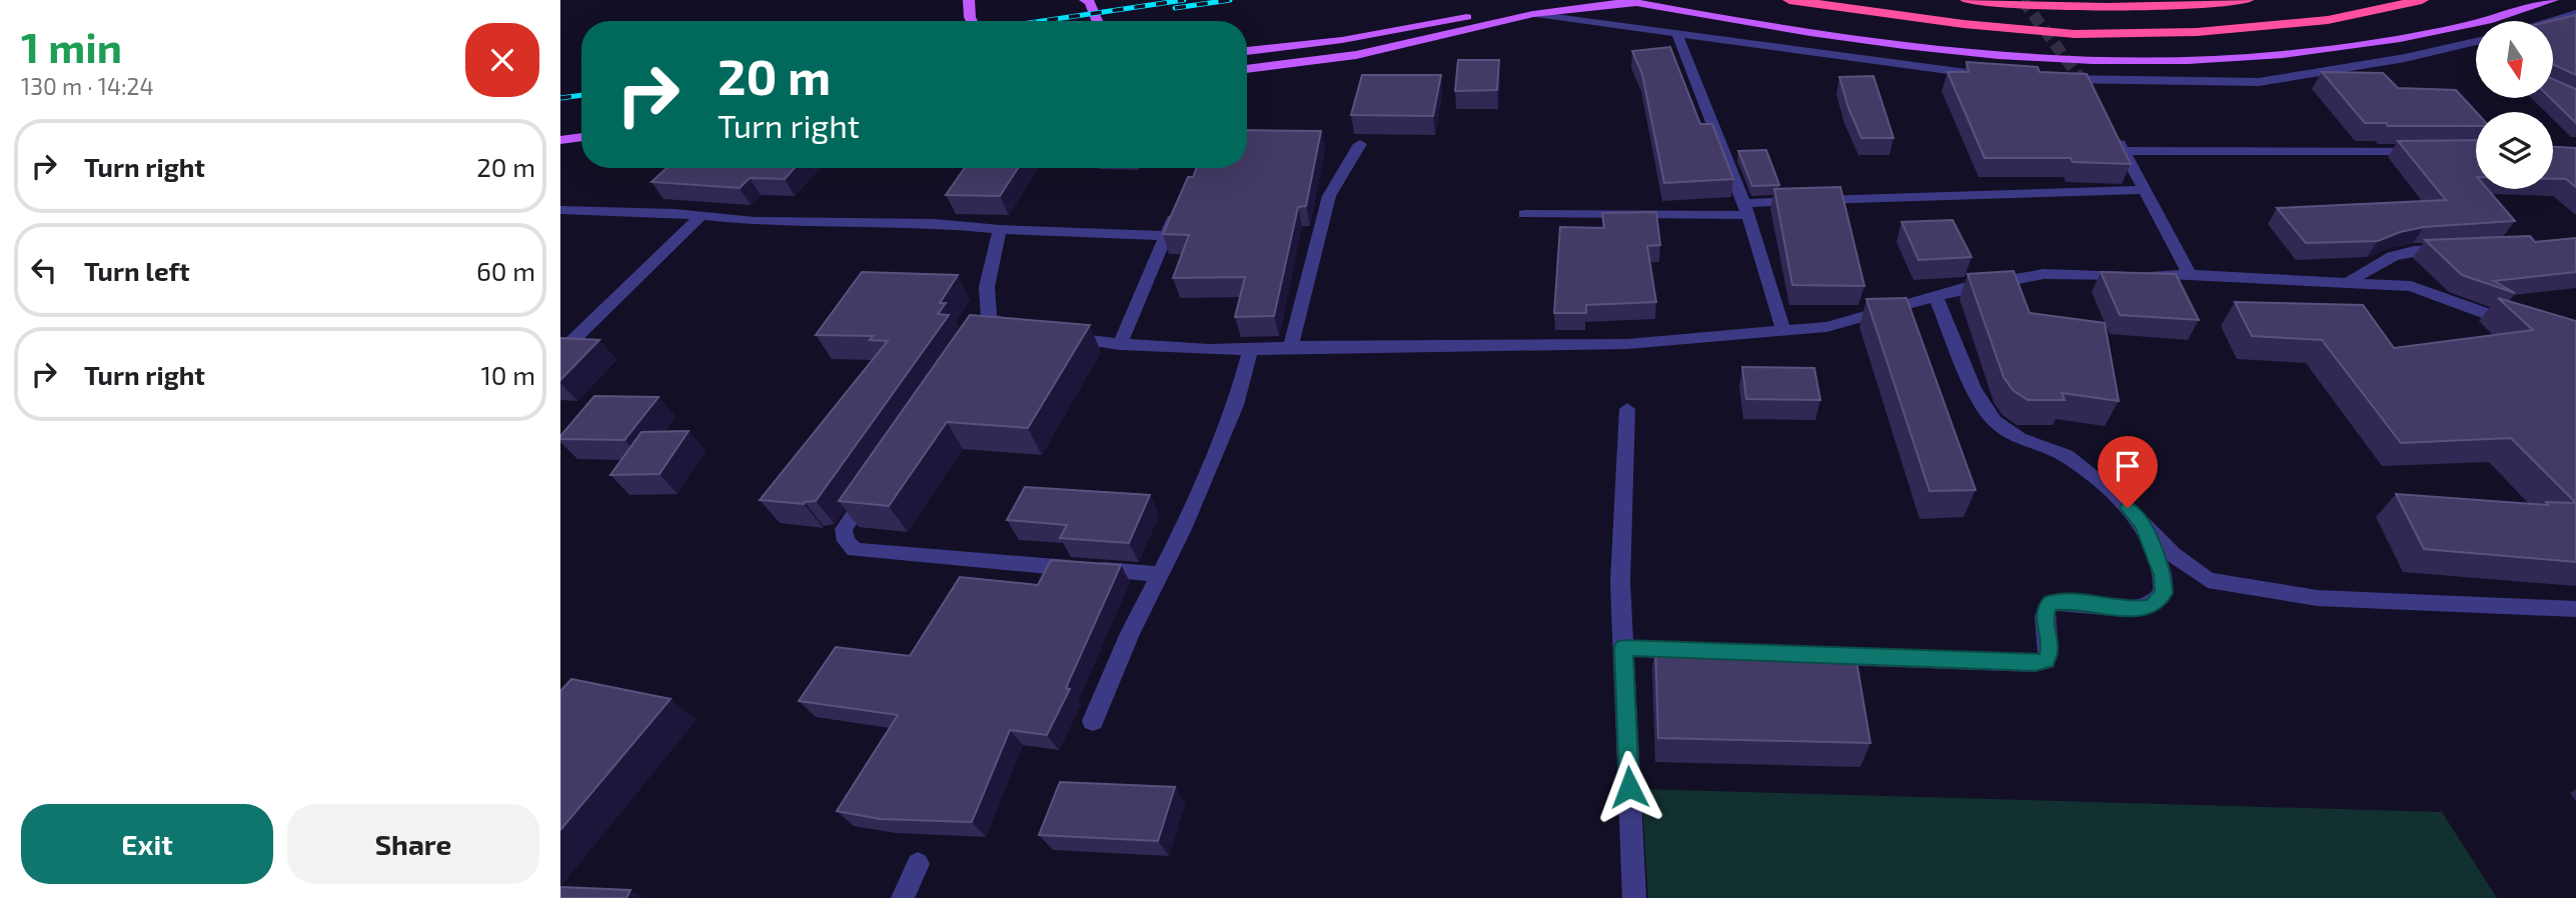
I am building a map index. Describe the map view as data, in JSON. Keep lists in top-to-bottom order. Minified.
{"north":"bottom","page":{"heading":["1 min","130 m · 14:24"],"turn":["20 m","Turn right"],"list":[{"name":"Turn right","value":"20 m"},{"name":"Turn left","value":"60 m"},{"name":"Turn right","value":"10 m"}],"buttons":["Exit","Share"]}}
